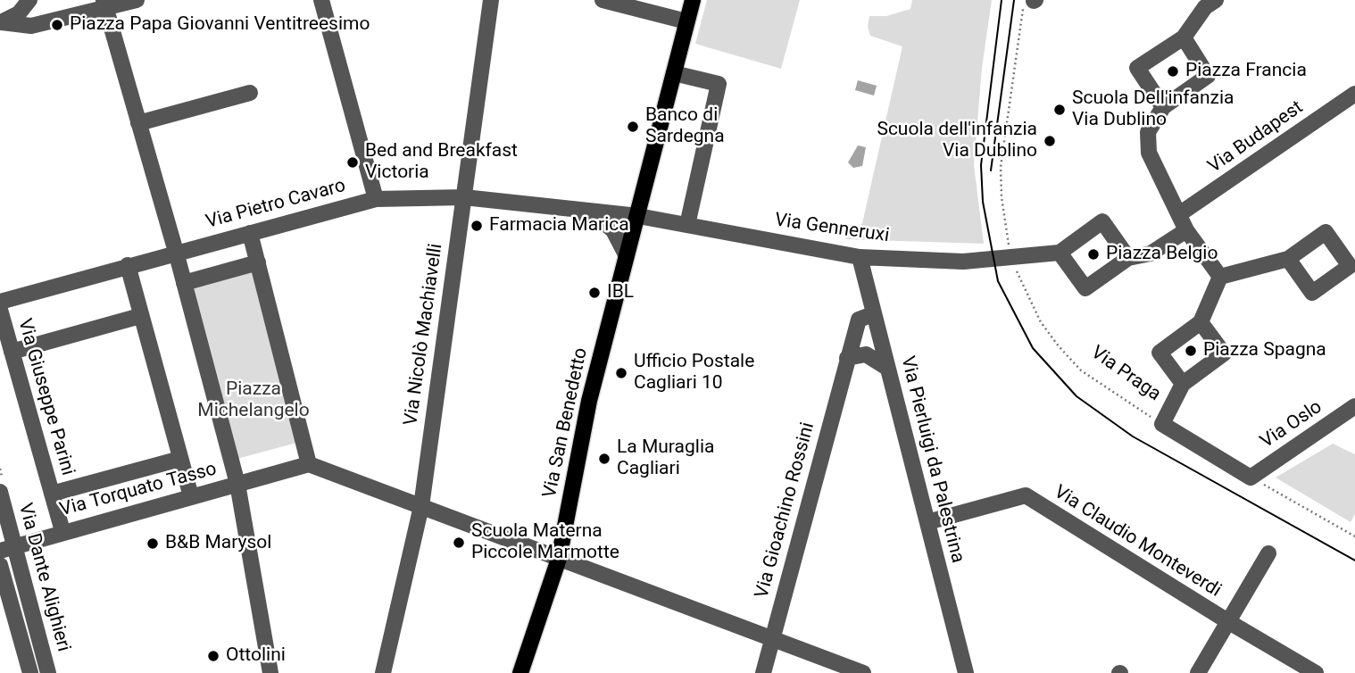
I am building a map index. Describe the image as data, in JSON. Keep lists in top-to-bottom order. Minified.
{"streets":{"main road":["Via San Benedetto"],"street":["Via Budapest","Via Pietro Cavaro","Via Genneruxi","Via Nicolò Machiavelli","Via Praga","Via Giuseppe Parini","Via Oslo","Via Pierluigi da Palestrina","Via Torquato Tasso","Via Gioachino Rossini","Via Claudio Monteverdi","Via Dante Alighieri"]},"crossings":[["Via Pietro Cavaro","Via Genneruxi"],["Via Pietro Cavaro","Via Nicolò Machiavelli"],["Via Pietro Cavaro","Via San Benedetto"],["Via Genneruxi","Via Praga"],["Via Genneruxi","Via San Benedetto"],["Via Genneruxi","Via Pierluigi da Palestrina"],["Via Praga","Via Oslo"],["Via Giuseppe Parini","Via Torquato Tasso"],["Via Pierluigi da Palestrina","Via Gioachino Rossini"],["Via Pierluigi da Palestrina","Via Claudio Monteverdi"],["Via Torquato Tasso","Via Dante Alighieri"]],"parks":["Piazza Michelangelo"],"places":["Piazza Papa Giovanni Ventitreesimo","Piazza Francia","Scuola Dell'infanzia Via Dublino","Banco di Sardegna","Scuola dell'infanzia Via Dublino","Bed and Breakfast Victoria","Farmacia Marica","Piazza Belgio","IBL","Piazza Spagna","Ufficio Postale Cagliari 10","La Muraglia Cagliari","Scuola Materna Piccole Marmotte","B&B Marysol","Ottolini"]}
